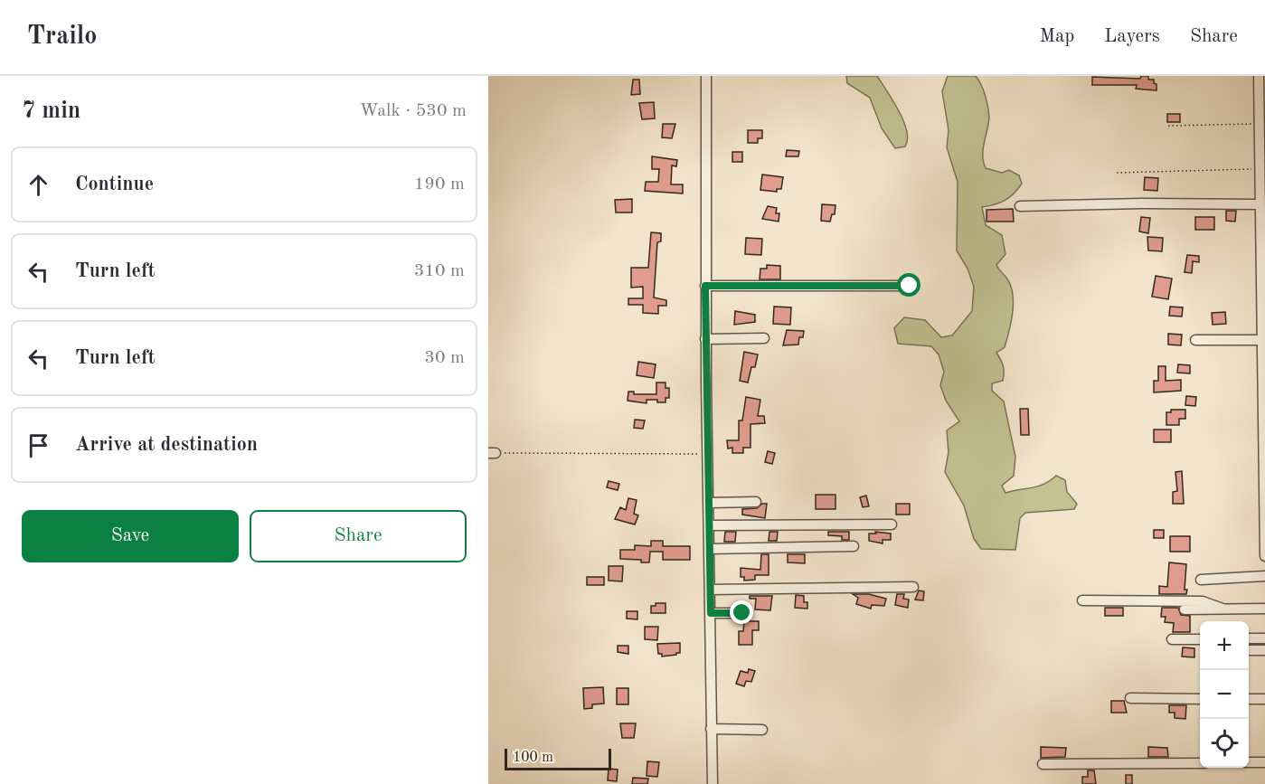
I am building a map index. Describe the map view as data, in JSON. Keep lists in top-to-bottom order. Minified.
{"scale_bar":"100 m","page":{"header":"Trailo","nav":["Map","Layers","Share"],"heading":["7 min","Walk · 530 m"],"list":[["Continue","190 m"],["Turn left","310 m"],["Turn left","30 m"],"Arrive at destination"],"buttons":["Save","Share"],"map_buttons":["+","−"],"scale":"100 m"}}
